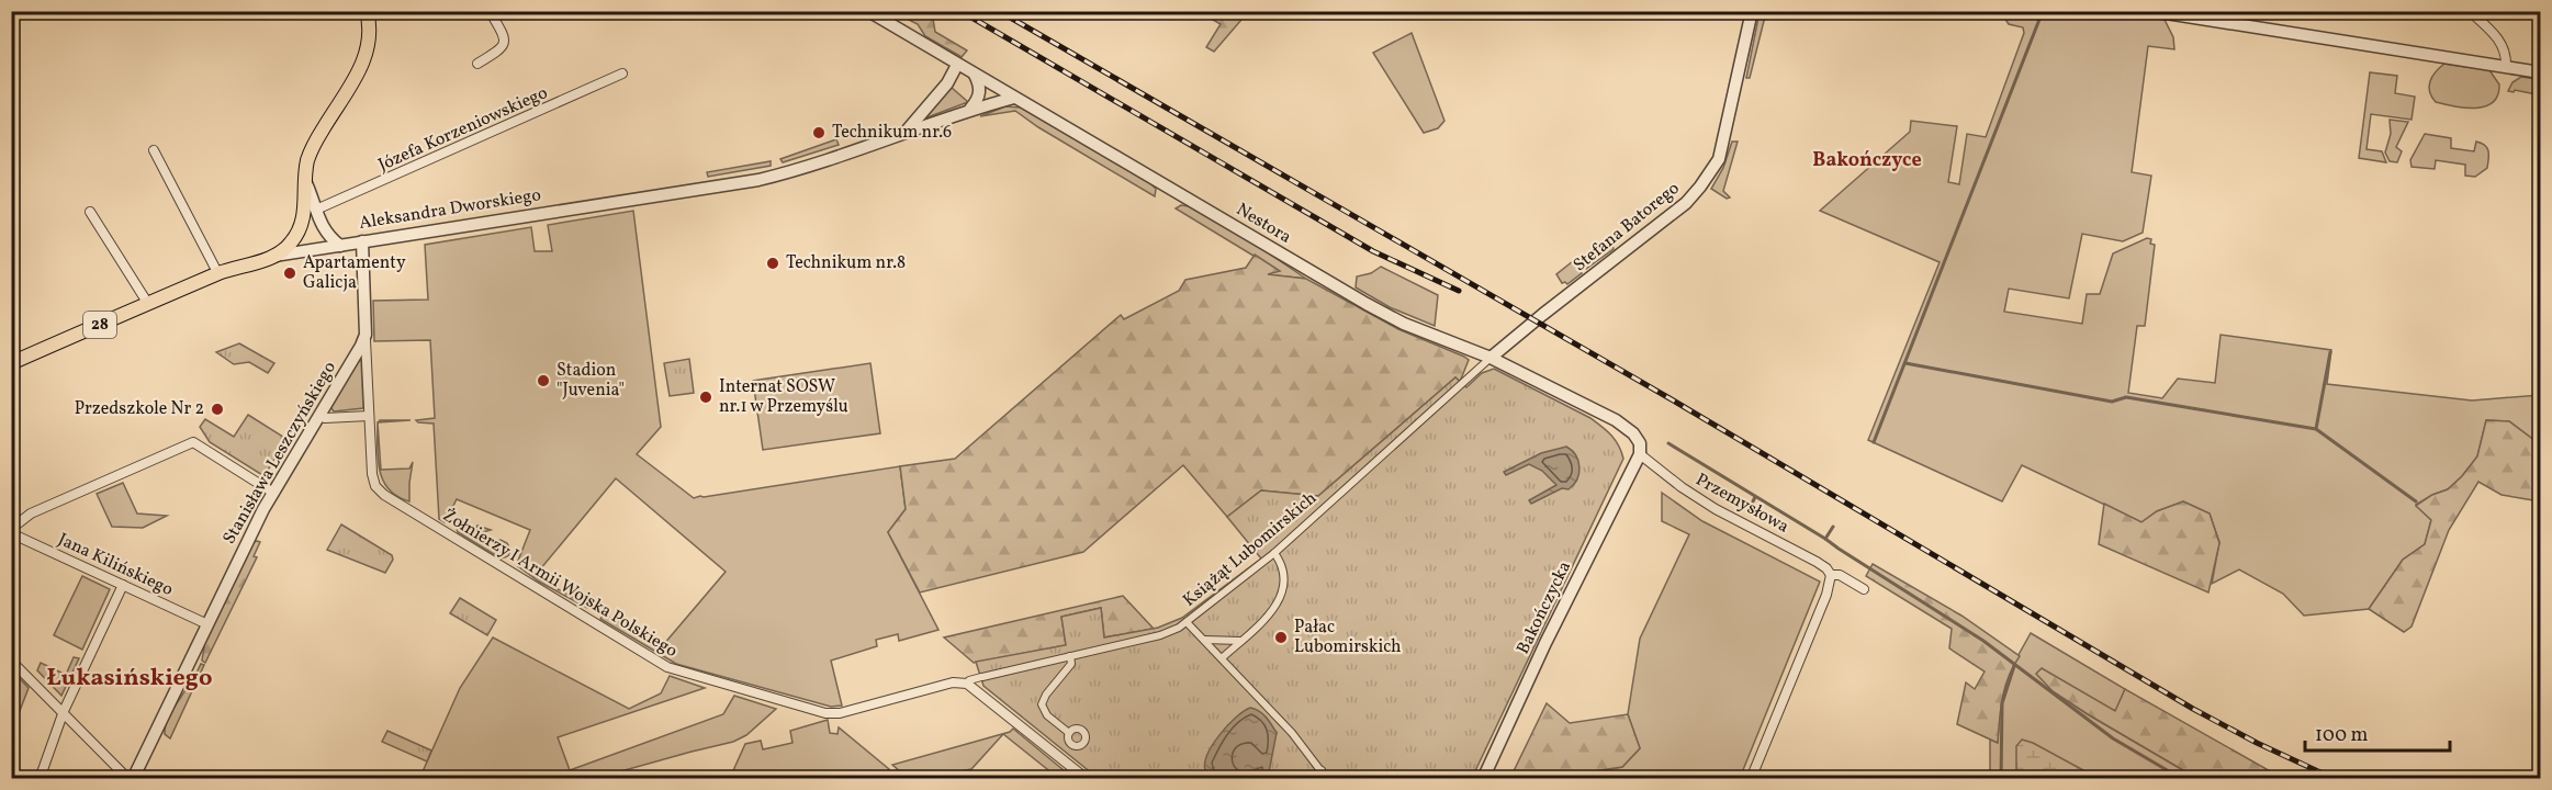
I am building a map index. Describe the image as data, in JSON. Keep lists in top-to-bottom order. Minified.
{"streets":{"main road":["Aleksandra Dworskiego","28"],"street":["Józefa Korzeniowskiego","Nestora","Stefana Batorego","Stanisława Leszczyńskiego","Przemysłowa","Książąt Lubomirskich","Jana Kilińskiego","Żołnierzy I Armii Wojska Polskiego","Bakończycka"]},"crossings":[["Aleksandra Dworskiego","Nestora"],["Aleksandra Dworskiego","28"],["Nestora","Stefana Batorego"],["Nestora","Przemysłowa"],["Nestora","Książąt Lubomirskich"],["Nestora","Bakończycka"],["Stefana Batorego","Książąt Lubomirskich"],["Stanisława Leszczyńskiego","Jana Kilińskiego"],["Stanisława Leszczyńskiego","Żołnierzy I Armii Wojska Polskiego"],["Przemysłowa","Bakończycka"],["Książąt Lubomirskich","Żołnierzy I Armii Wojska Polskiego"]],"districts":["Bakończyce","Łukasińskiego"],"places":["Technikum nr.6","Technikum nr.8","Apartamenty Galicja","Stadion \"Juvenia\"","Internat SOSW nr.1 w Przemyślu","Przedszkole Nr 2","Pałac Lubomirskich"],"scale_bar":"100 m"}
